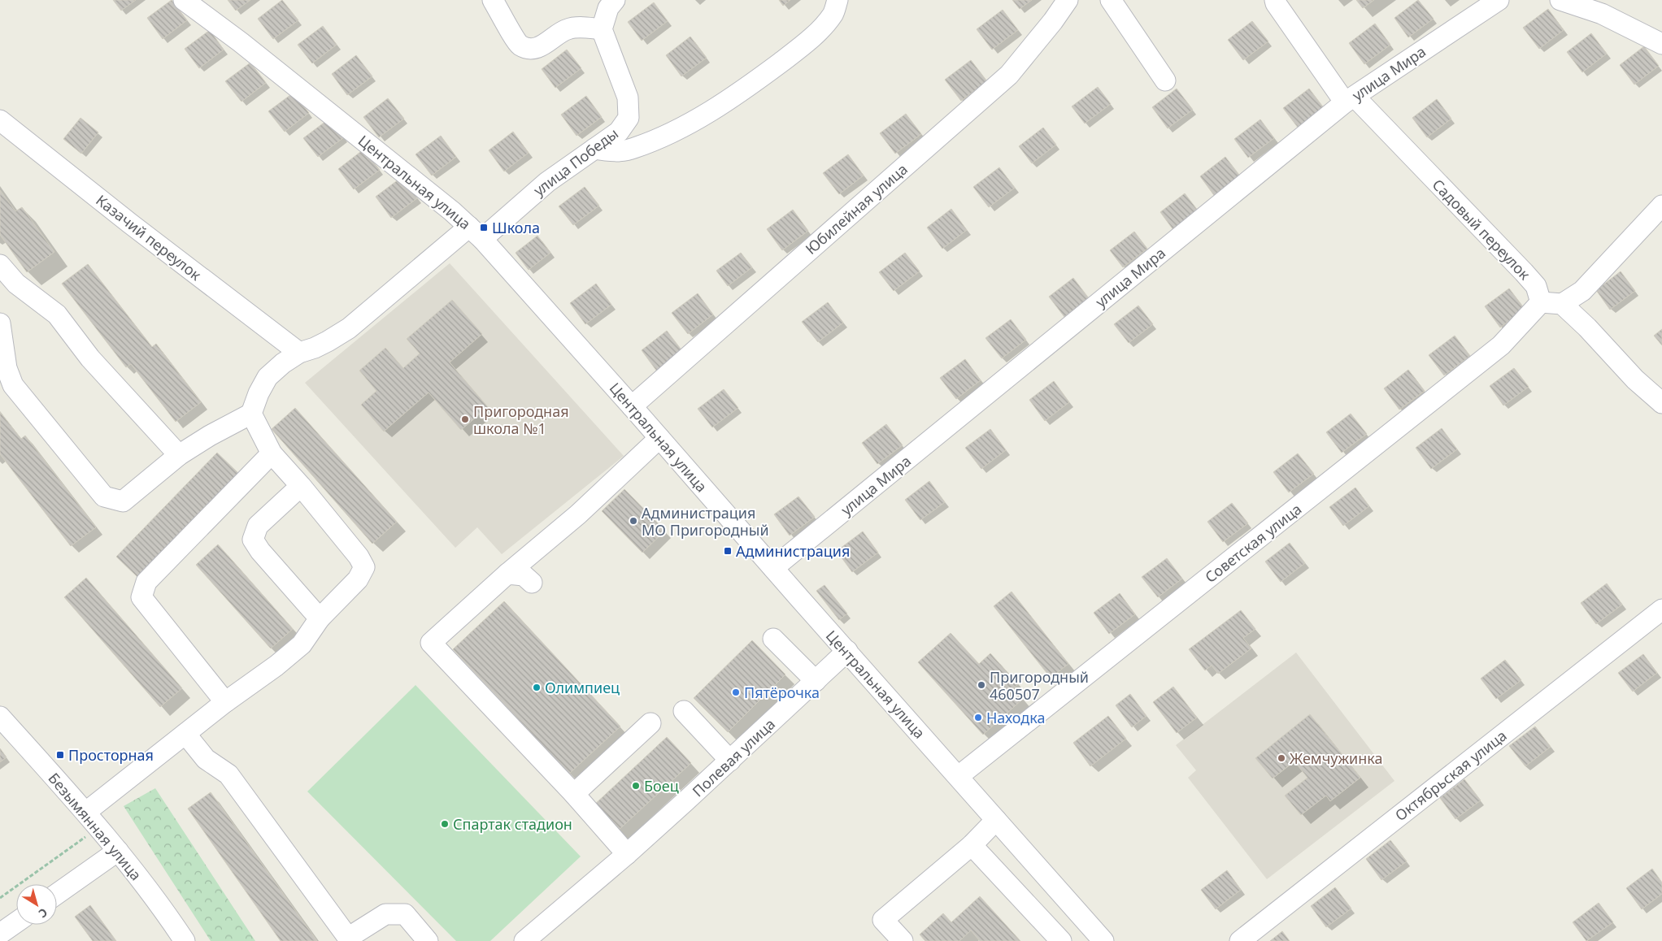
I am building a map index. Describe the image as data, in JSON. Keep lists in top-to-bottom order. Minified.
{"streets":{"street":["улица Мира","улица Победы","Центральная улица","Юбилейная улица","Садовый переулок","Казачий переулок","Советская улица","Полевая улица","Октябрьская улица","Безымянная улица"]},"crossings":[["улица Мира","Центральная улица"],["улица Мира","Садовый переулок"],["улица Победы","Центральная улица"],["улица Победы","Казачий переулок"],["Центральная улица","Юбилейная улица"],["Центральная улица","Советская улица"],["Центральная улица","Полевая улица"],["Садовый переулок","Советская улица"]],"places":{"transit":["Школа","Администрация","Просторная"],"other":["Пригородная школа №1","Администрация МО Пригородный","Пригородный 460507","Олимпиец","Пятёрочка","Находка","Жемчужинка","Боец","Спартак стадион"]},"north":"bottom right"}
